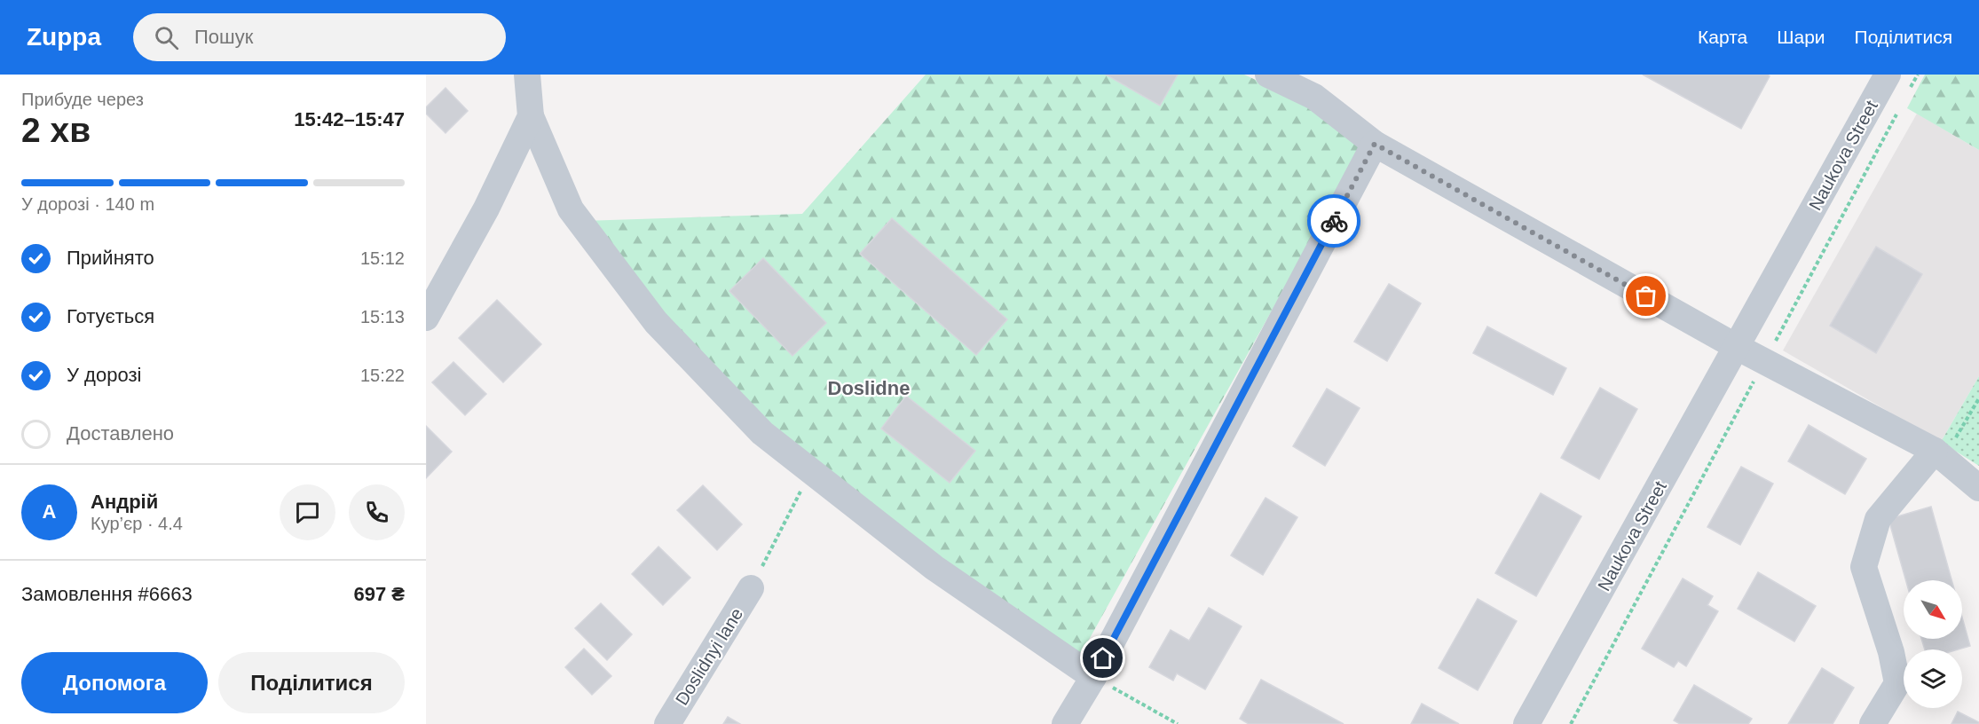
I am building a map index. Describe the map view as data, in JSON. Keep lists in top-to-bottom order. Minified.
{"streets":{"street":["Naukova Street","Doslidnyi lane"]},"districts":["Doslidne"],"north":"bottom right","page":{"header":"Zuppa","search":"Пошук","nav":["Карта","Шари","Поділитися"],"heading":["2 хв","Прибуде через","15:42–15:47"],"panel":["Андрій","Кур’єр · 4.4","Замовлення #6663","697 ₴"],"bar":"У дорозі · 140 m","list":[["Прийнято","15:12"],["Готується","15:13"],["У дорозі","15:22"],"Доставлено"],"round":"А","buttons":["Допомога","Поділитися"]}}
